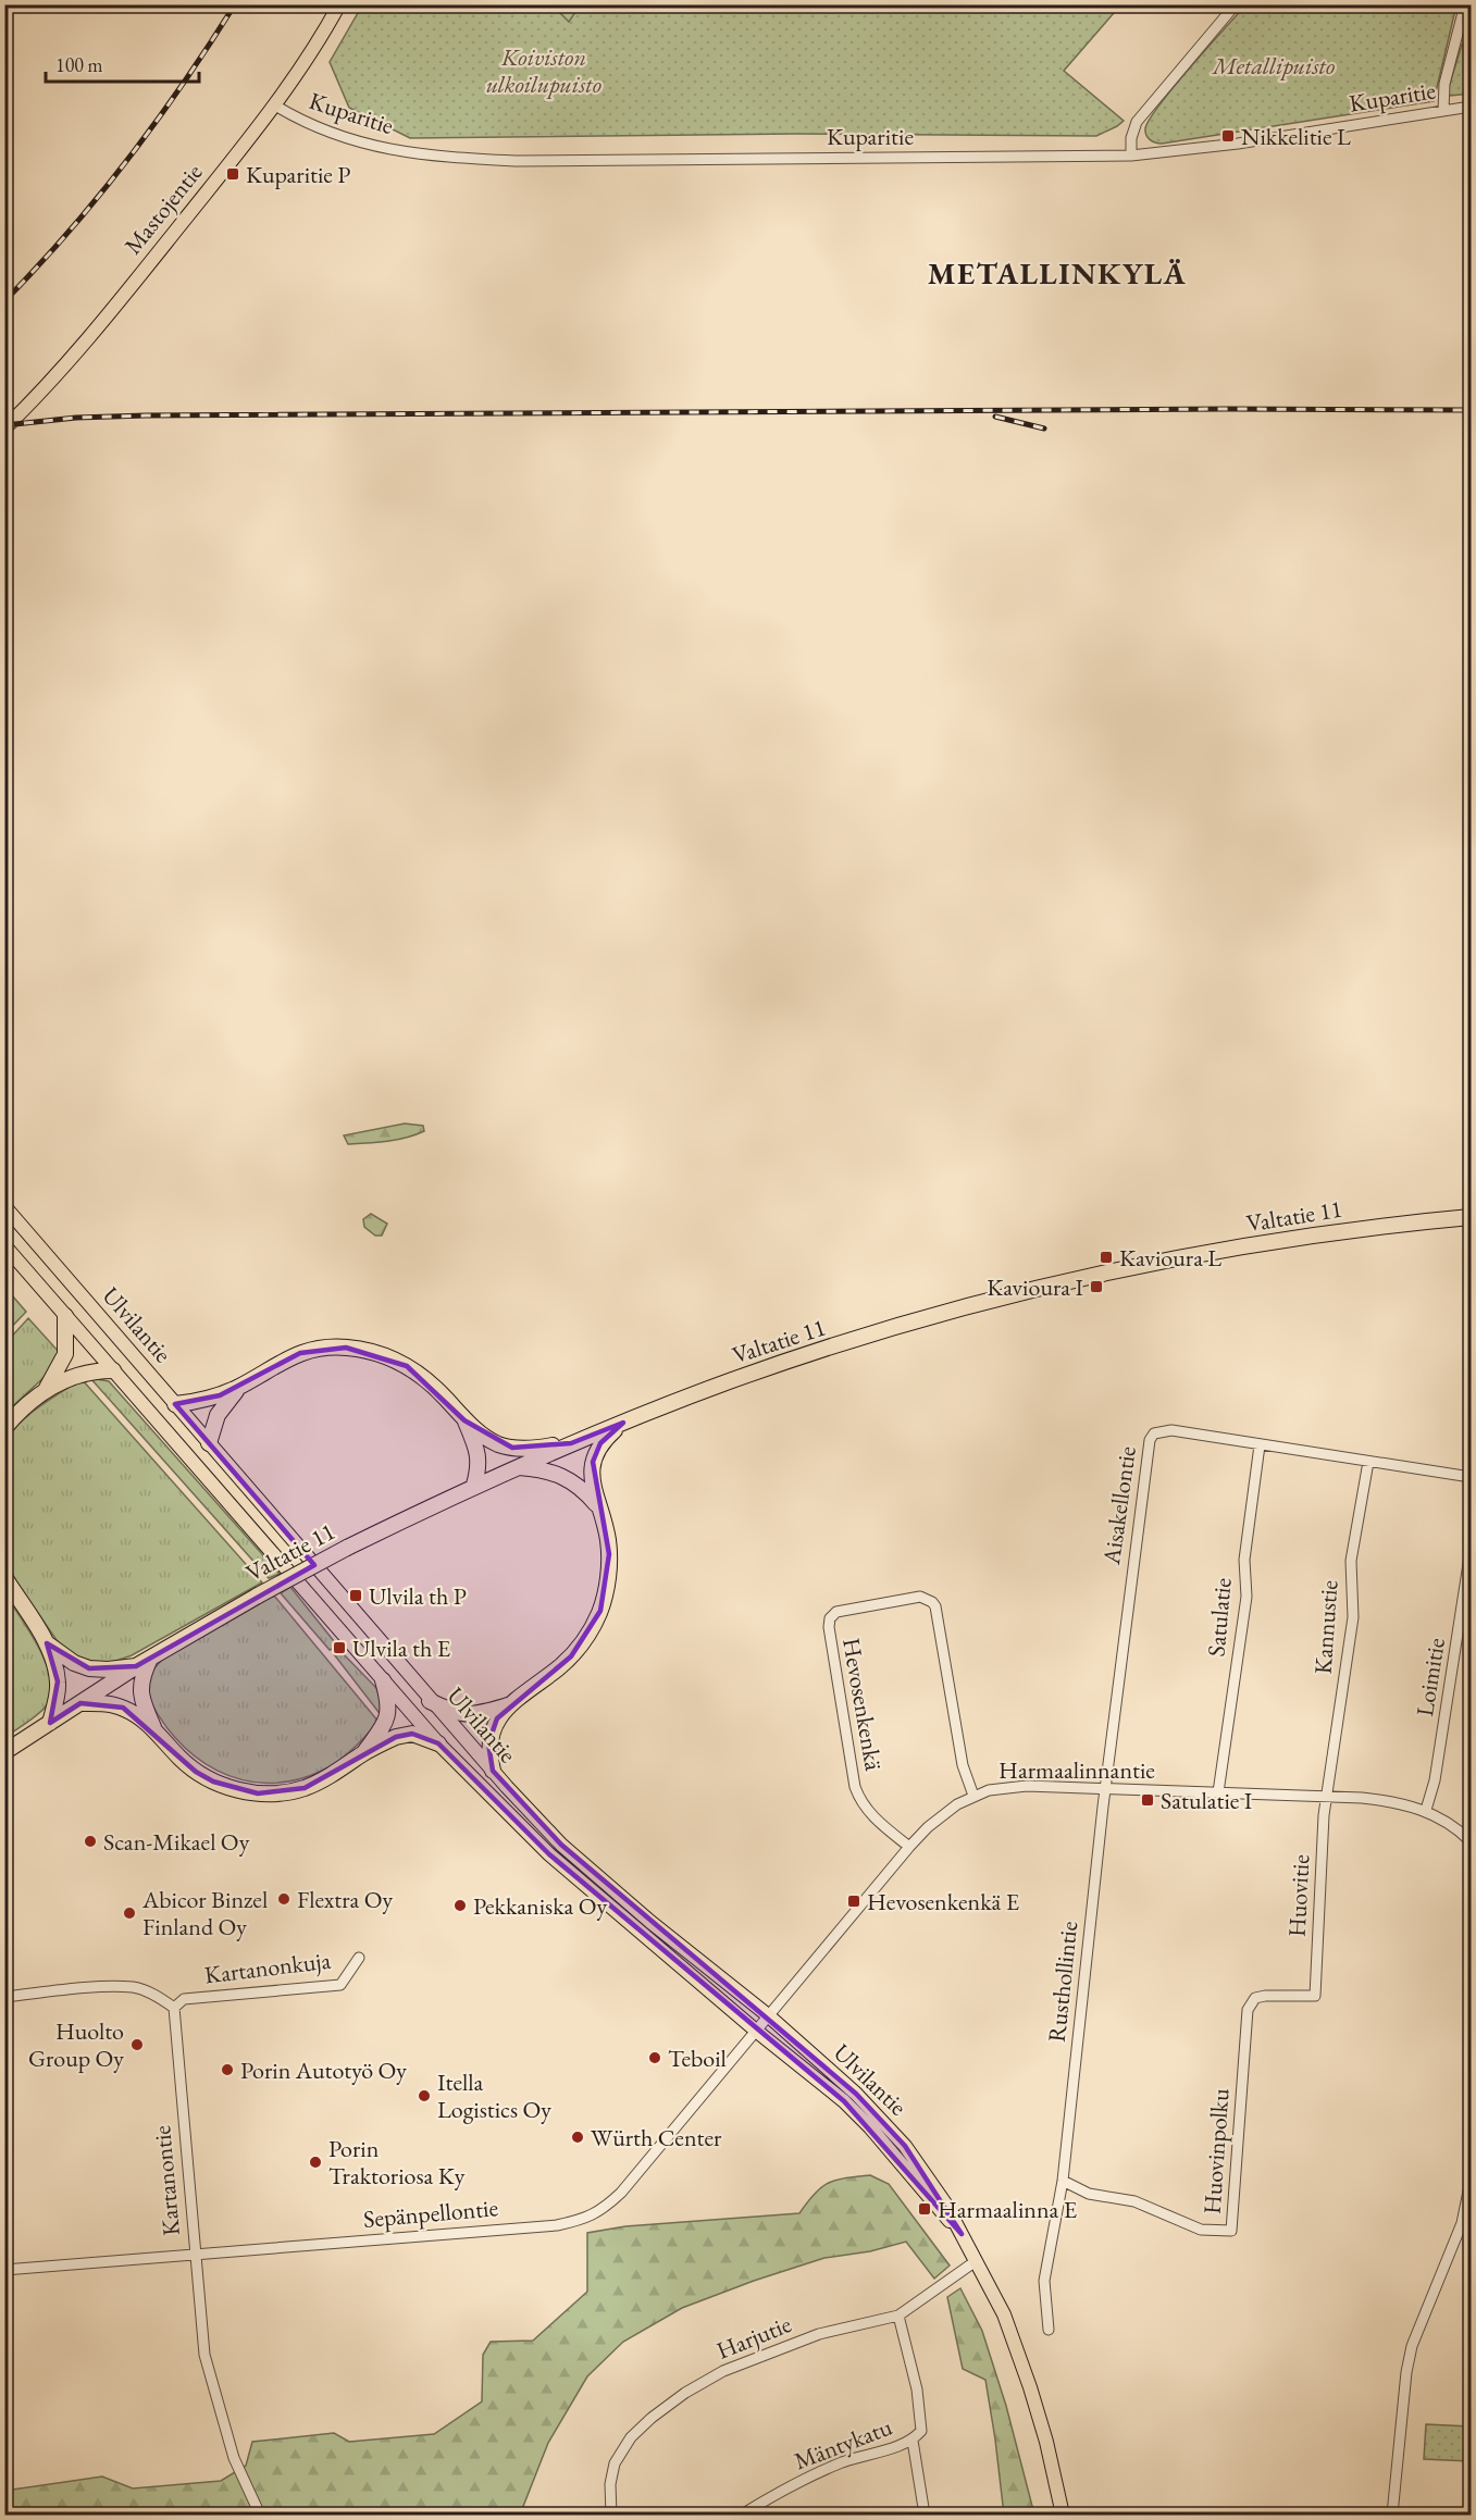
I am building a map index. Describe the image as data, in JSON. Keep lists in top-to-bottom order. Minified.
{"streets":{"highway":["Valtatie 11"],"main road":["Mastojentie","Ulvilantie"],"street":["Kuparitie","Aisakellontie","Satulatie","Kannustie","Loimitie","Hevosenkenkä","Harmaalinnantie","Huovitie","Kartanonkuja","Rusthollintie","Huovinpolku","Kartanontie","Sepänpellontie","Harjutie","Mäntykatu"]},"crossings":[["Kuparitie","Mastojentie"],["Ulvilantie","Harmaalinnantie"],["Ulvilantie","Sepänpellontie"],["Ulvilantie","Harjutie"],["Aisakellontie","Satulatie"],["Aisakellontie","Kannustie"],["Aisakellontie","Harmaalinnantie"],["Aisakellontie","Rusthollintie"],["Satulatie","Harmaalinnantie"],["Kannustie","Harmaalinnantie"],["Kannustie","Huovitie"],["Loimitie","Harmaalinnantie"],["Hevosenkenkä","Harmaalinnantie"],["Harmaalinnantie","Huovitie"],["Harmaalinnantie","Rusthollintie"],["Harmaalinnantie","Sepänpellontie"],["Huovitie","Huovinpolku"],["Kartanonkuja","Kartanontie"],["Rusthollintie","Huovinpolku"],["Kartanontie","Sepänpellontie"],["Harjutie","Mäntykatu"]],"districts":["METALLINKYLÄ"],"parks":["Koiviston ulkoilupuisto","Metallipuisto"],"places":{"transit":["Nikkelitie L","Kuparitie P","Kavioura L","Kavioura I","Ulvila th P","Ulvila th E","Satulatie I","Hevosenkenkä E","Harmaalinna E"],"other":["Scan-Mikael Oy","Flextra Oy","Pekkaniska Oy","Abicor Binzel Finland Oy","Huolto Group Oy","Teboil","Porin Autotyö Oy","Itella Logistics Oy","Würth Center","Porin Traktoriosa Ky"]},"scale_bar":"100 m"}
